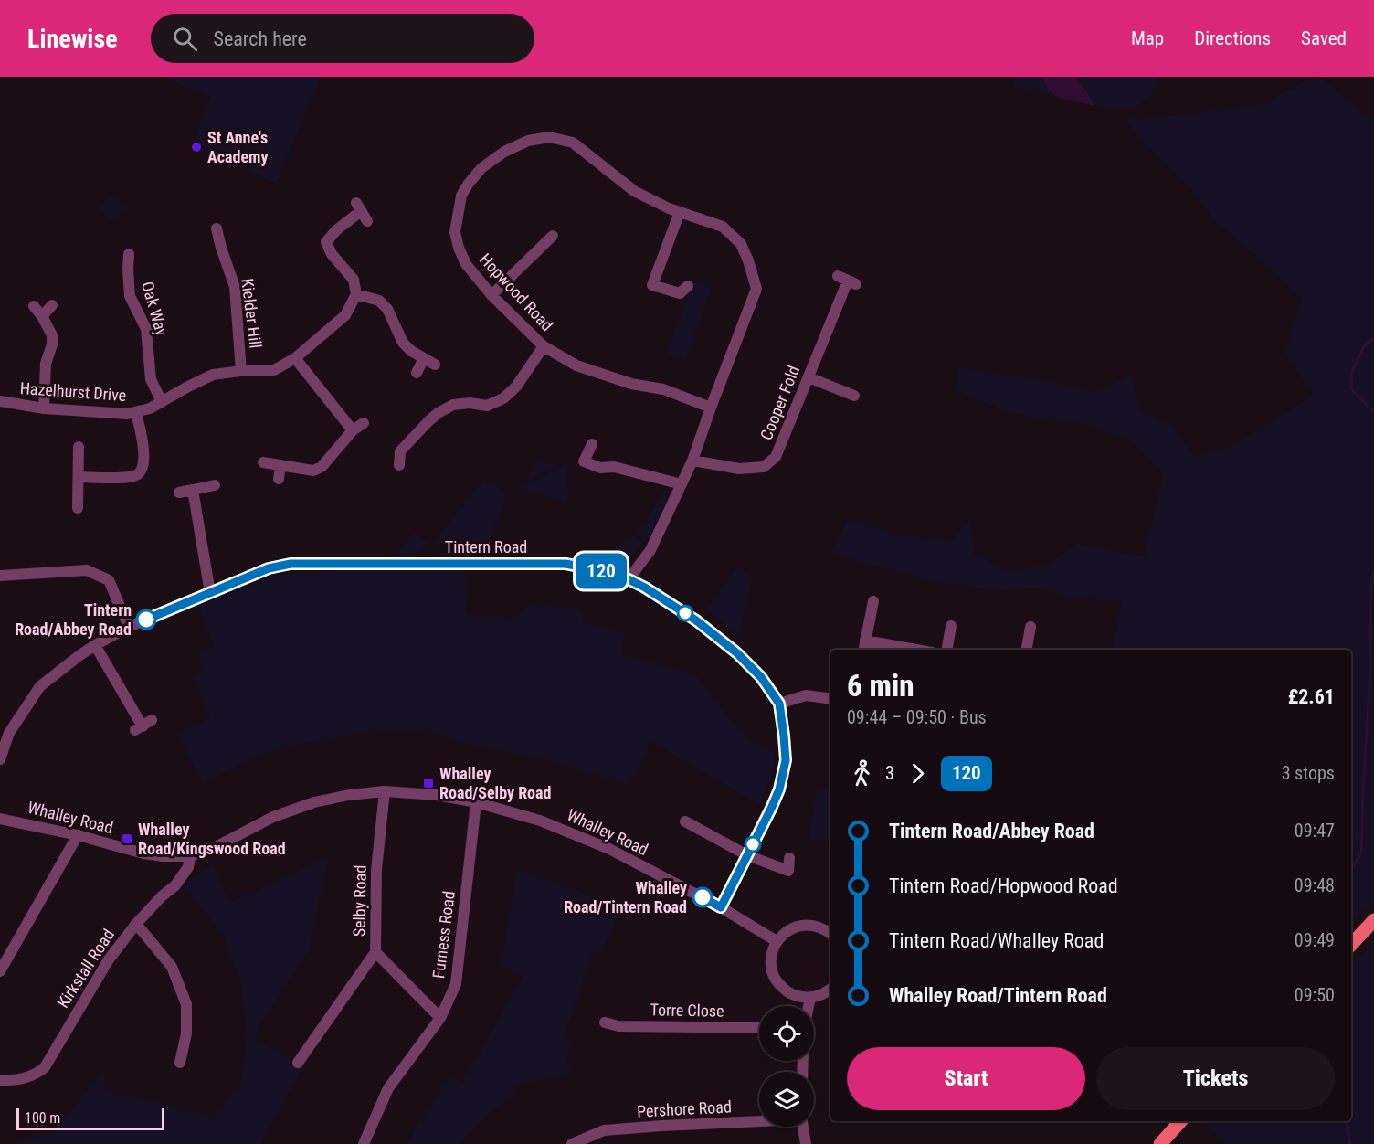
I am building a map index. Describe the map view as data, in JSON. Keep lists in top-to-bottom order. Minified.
{"streets":{"street":["Hopwood Road","Oak Way","Kielder Hill","Hazelhurst Drive","Cooper Fold","Tintern Road","Whalley Road","Selby Road","Furness Road","Kirkstall Road","Torre Close","Pershore Road"]},"crossings":[["Hopwood Road","Cooper Fold"],["Hopwood Road","Tintern Road"],["Oak Way","Hazelhurst Drive"],["Kielder Hill","Hazelhurst Drive"],["Tintern Road","Whalley Road"],["Whalley Road","Selby Road"],["Whalley Road","Furness Road"],["Whalley Road","Kirkstall Road"],["Selby Road","Furness Road"]],"places":{"other":["St Anne's Academy","Tintern Road/Abbey Road","Whalley Road/Tintern Road"],"transit":["Whalley Road/Selby Road","Whalley Road/Kingswood Road"]},"lines":["bus line 120"],"scale_bar":"100 m","page":{"header":"Linewise","search":"Search here","nav":["Map","Directions","Saved"],"on_map":"120","heading":["6 min","09:44 – 09:50 · Bus","£2.61"],"legs":["3","120","3 stops"],"list":[{"name":"Tintern Road/Abbey Road","value":"09:47"},{"name":"Tintern Road/Hopwood Road","value":"09:48"},{"name":"Tintern Road/Whalley Road","value":"09:49"},{"name":"Whalley Road/Tintern Road","value":"09:50"}],"buttons":["Start","Tickets"],"scale":"100 m"}}
